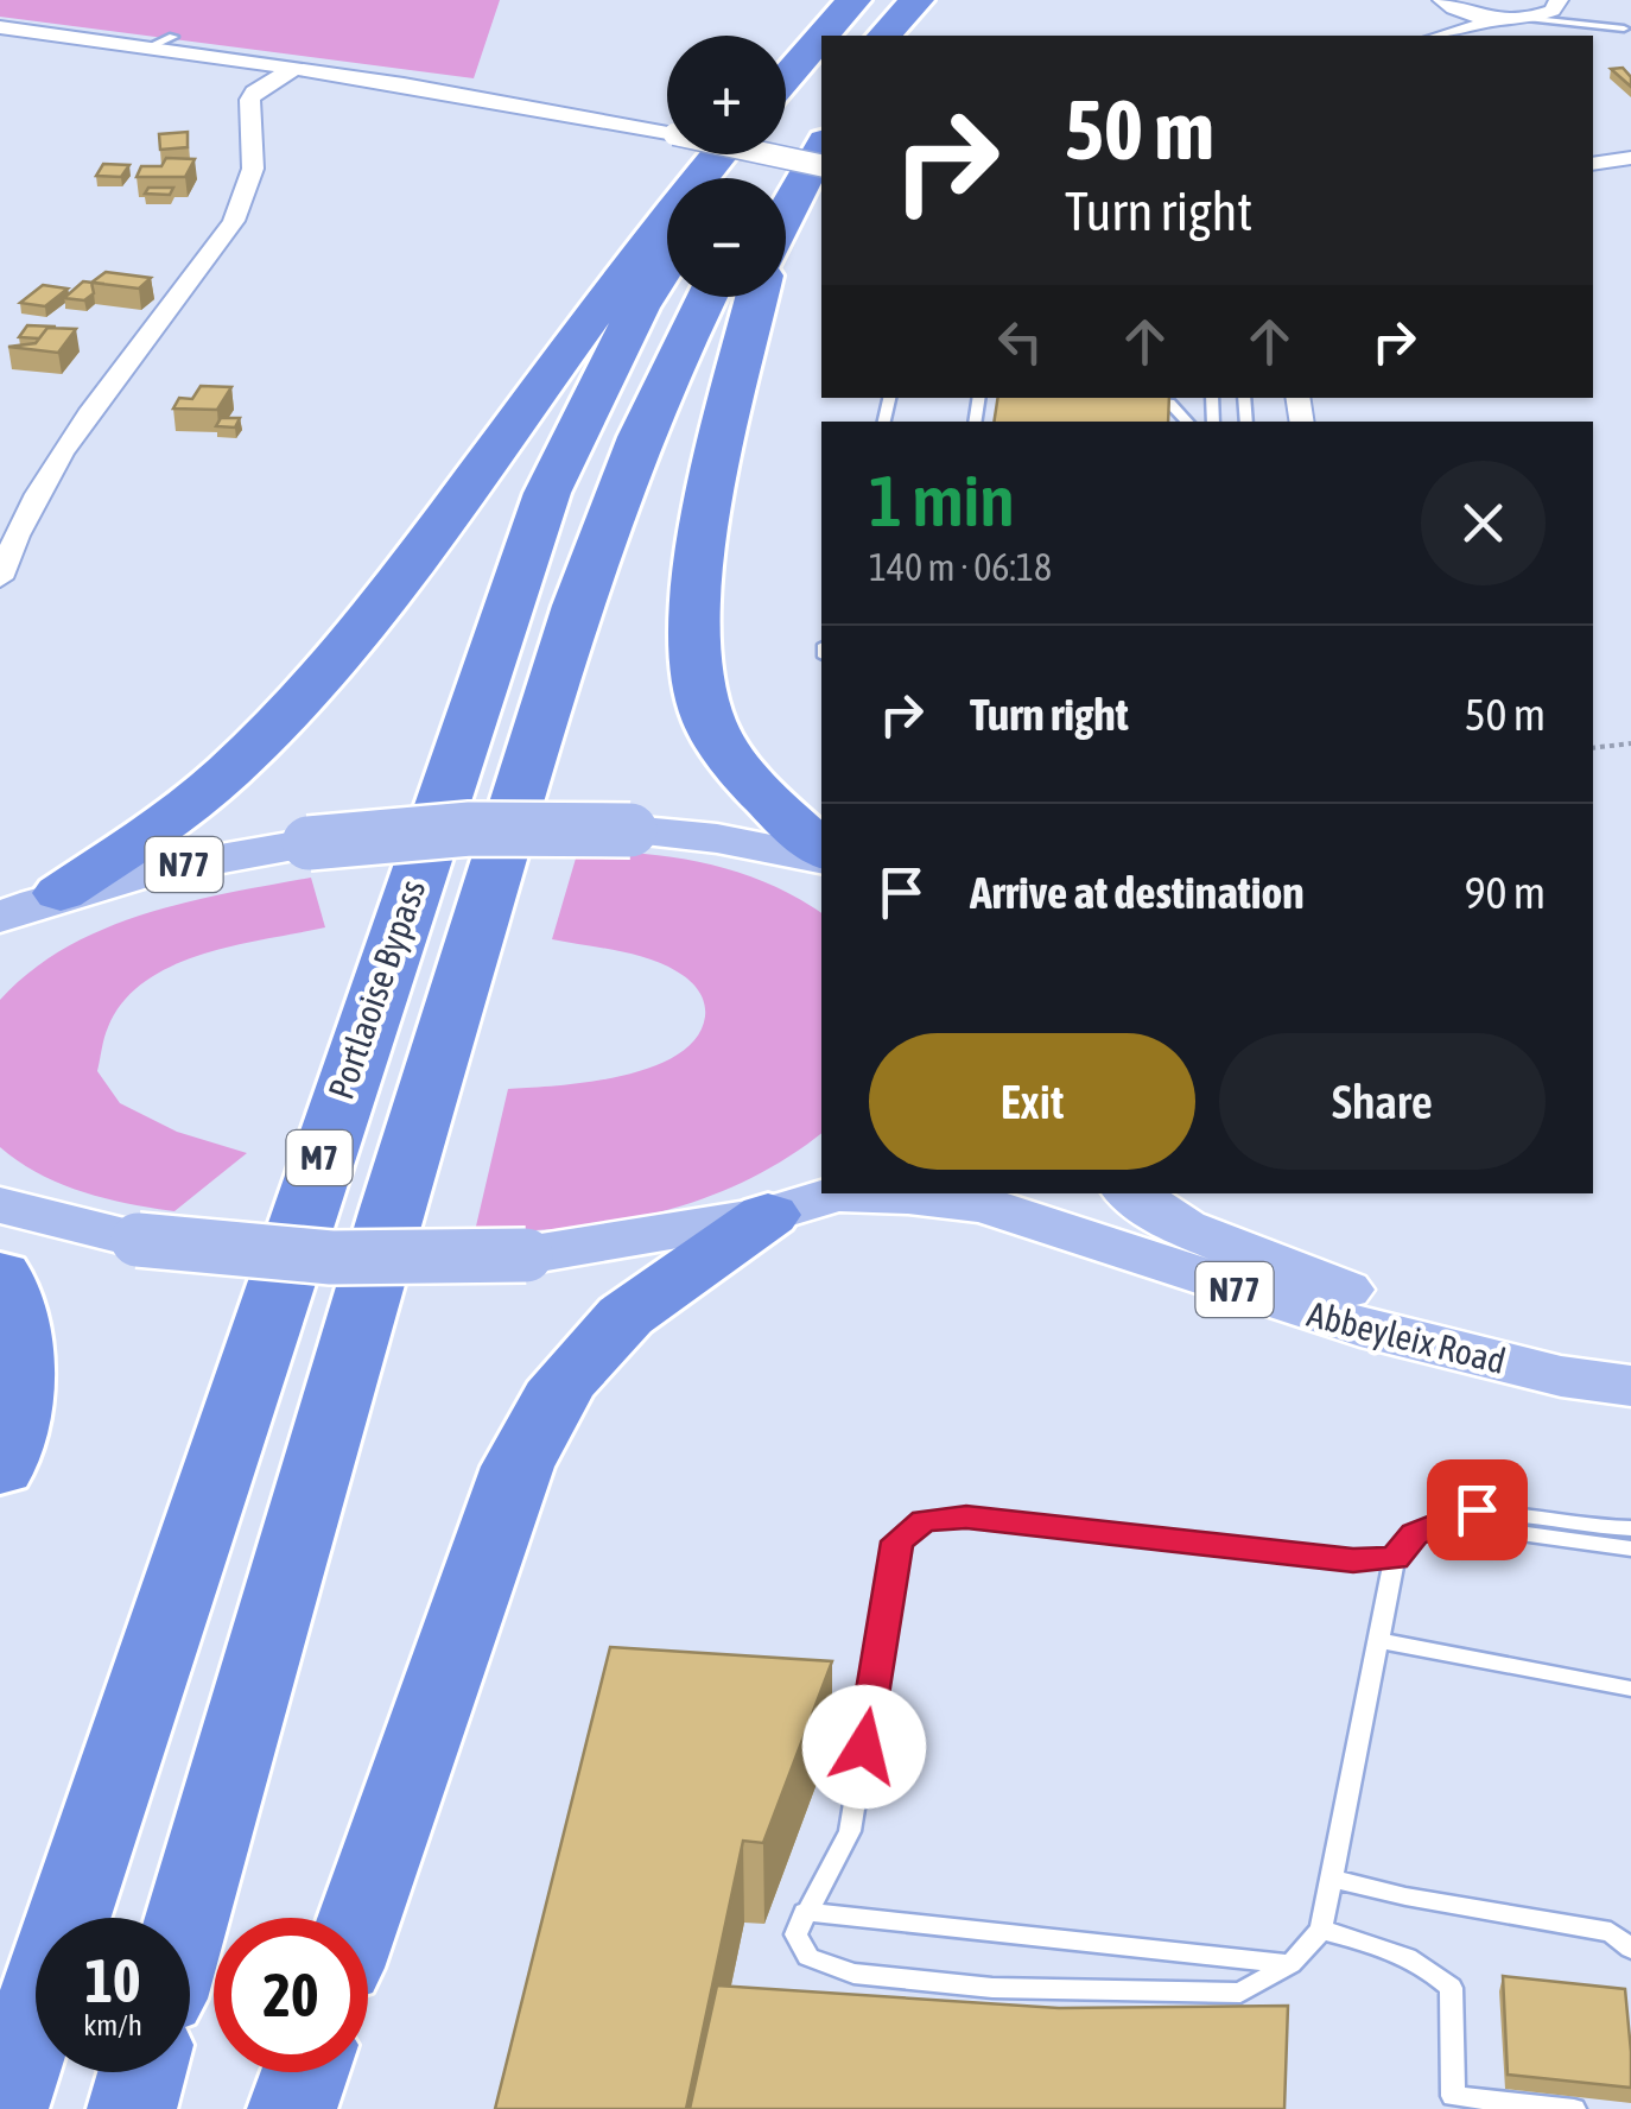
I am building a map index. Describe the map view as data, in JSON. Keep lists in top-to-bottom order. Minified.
{"streets":{"highway":["Portlaoise Bypass","M7"],"main road":["N77","Abbeyleix Road"]},"page":{"map_buttons":["+","−"],"turn":["50 m","Turn right"],"heading":["1 min","140 m · 06:18"],"list":[{"name":"Turn right","value":"50 m"},{"name":"Arrive at destination","value":"90 m"}],"buttons":["Exit","Share"],"speed":"10 km/h","limit":"20"}}
